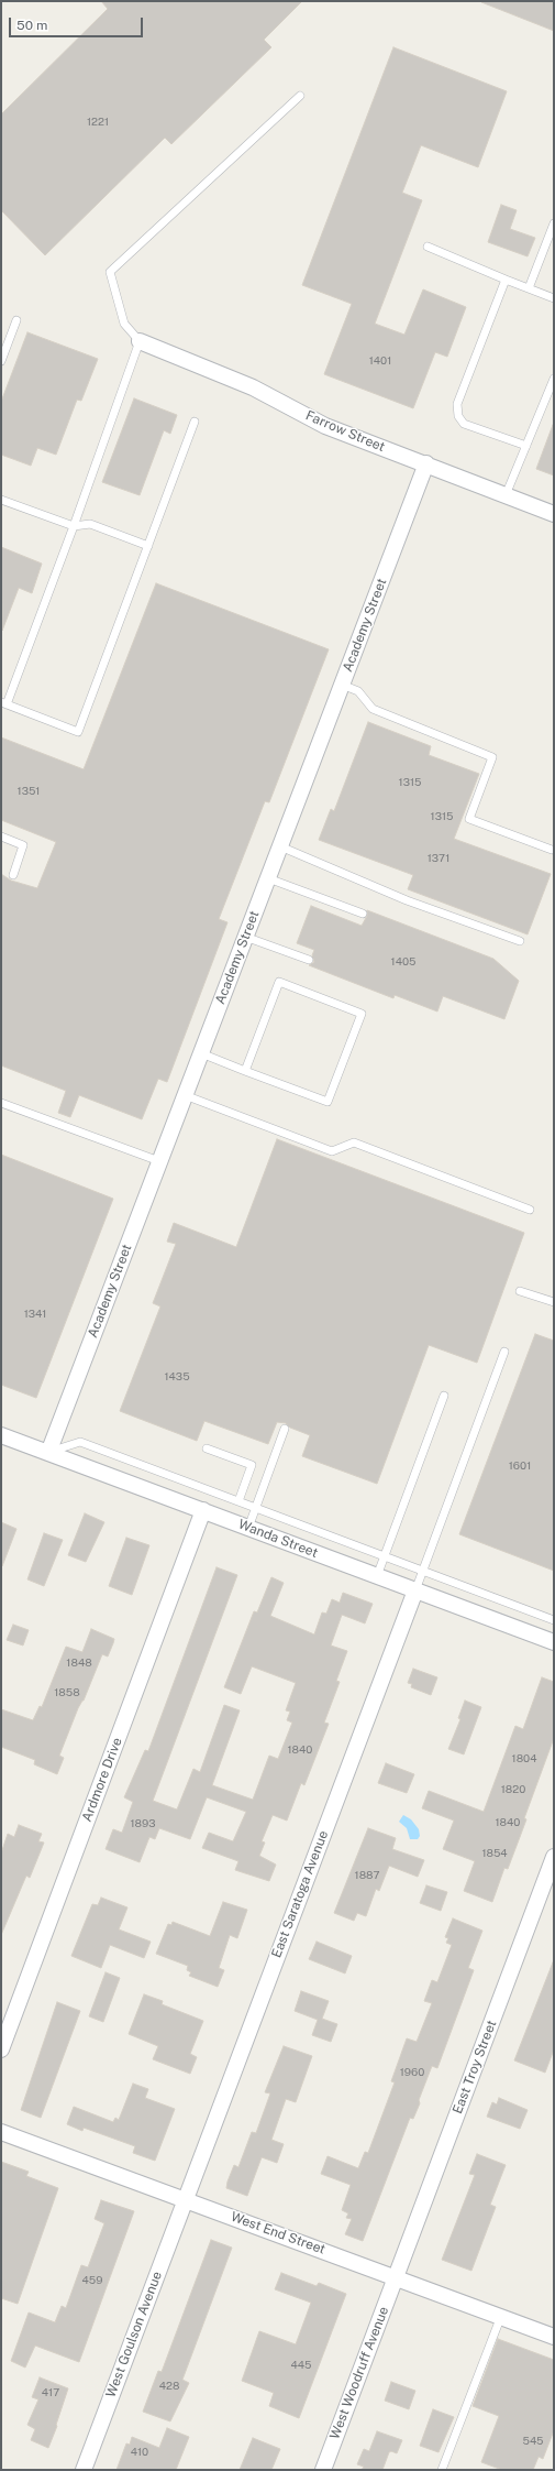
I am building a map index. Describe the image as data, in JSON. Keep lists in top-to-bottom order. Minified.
{"streets":{"street":["Farrow Street","Academy Street","Wanda Street","Ardmore Drive","East Saratoga Avenue","East Troy Street","West End Street","West Goulson Avenue","West Woodruff Avenue"]},"crossings":[["Farrow Street","Academy Street"],["Academy Street","Wanda Street"],["Wanda Street","Ardmore Drive"],["Wanda Street","East Saratoga Avenue"],["East Saratoga Avenue","West End Street"],["East Saratoga Avenue","West Goulson Avenue"],["East Troy Street","West End Street"],["East Troy Street","West Woodruff Avenue"],["West End Street","West Goulson Avenue"],["West End Street","West Woodruff Avenue"]],"house_numbers":["1221","1401","1315","1351","1315","1371","1405","1341","1435","1601","1848","1858","1840","1804","1820","1840","1893","1854","1887","1960","459","445","428","417","545","410"],"scale_bar":"50 m"}
